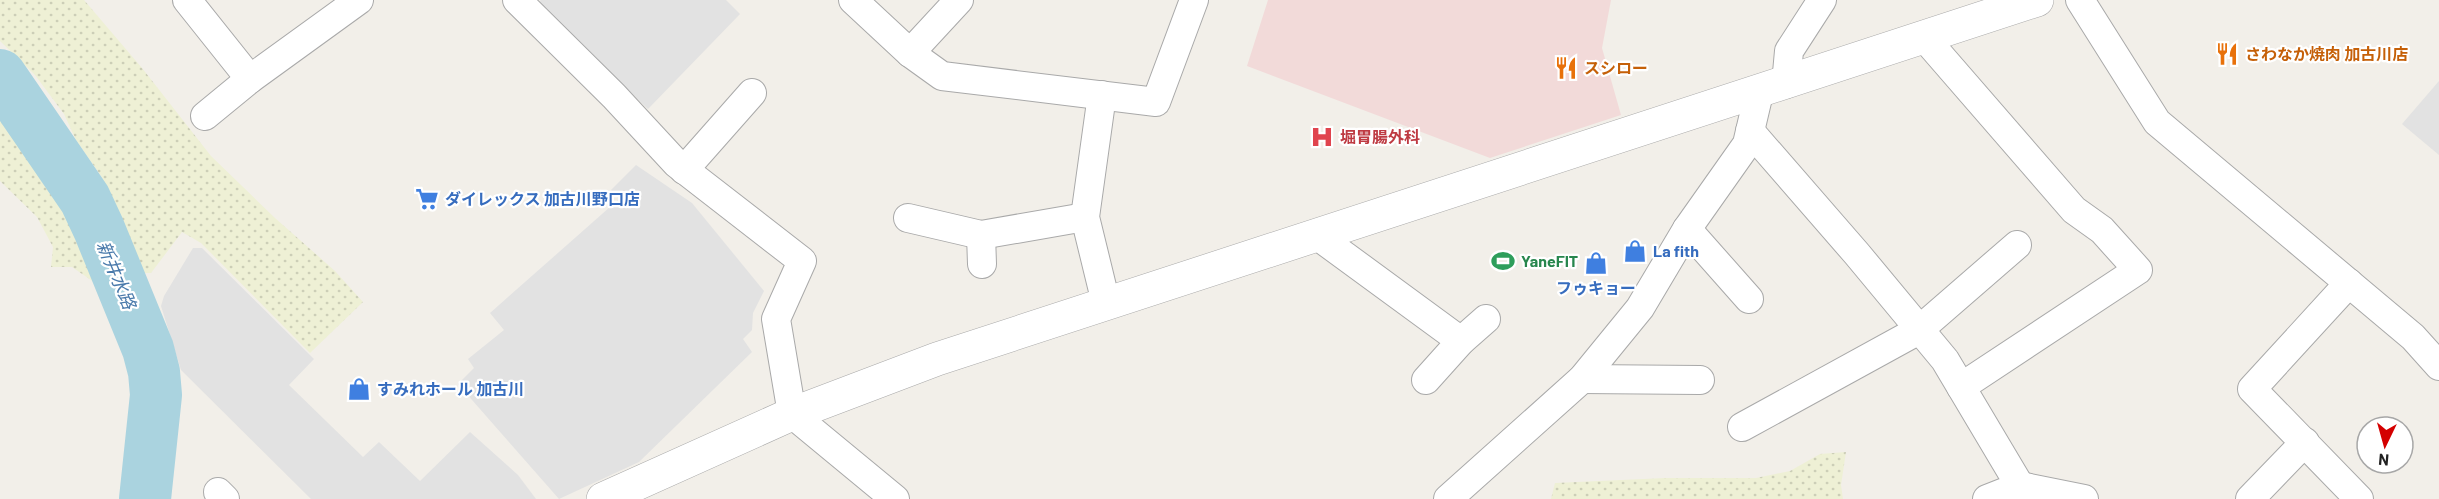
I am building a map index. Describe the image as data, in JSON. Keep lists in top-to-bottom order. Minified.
{"water":["新井水路"],"places":{"restaurant":["さわなか焼肉 加古川店","スシロー"],"hospital":["堀胃腸外科"],"supermarket":["ダイレックス 加古川野口店"],"shop":["La fith","フゥキョー","すみれホール 加古川"],"sports":["YaneFIT"]},"north":"bottom"}
